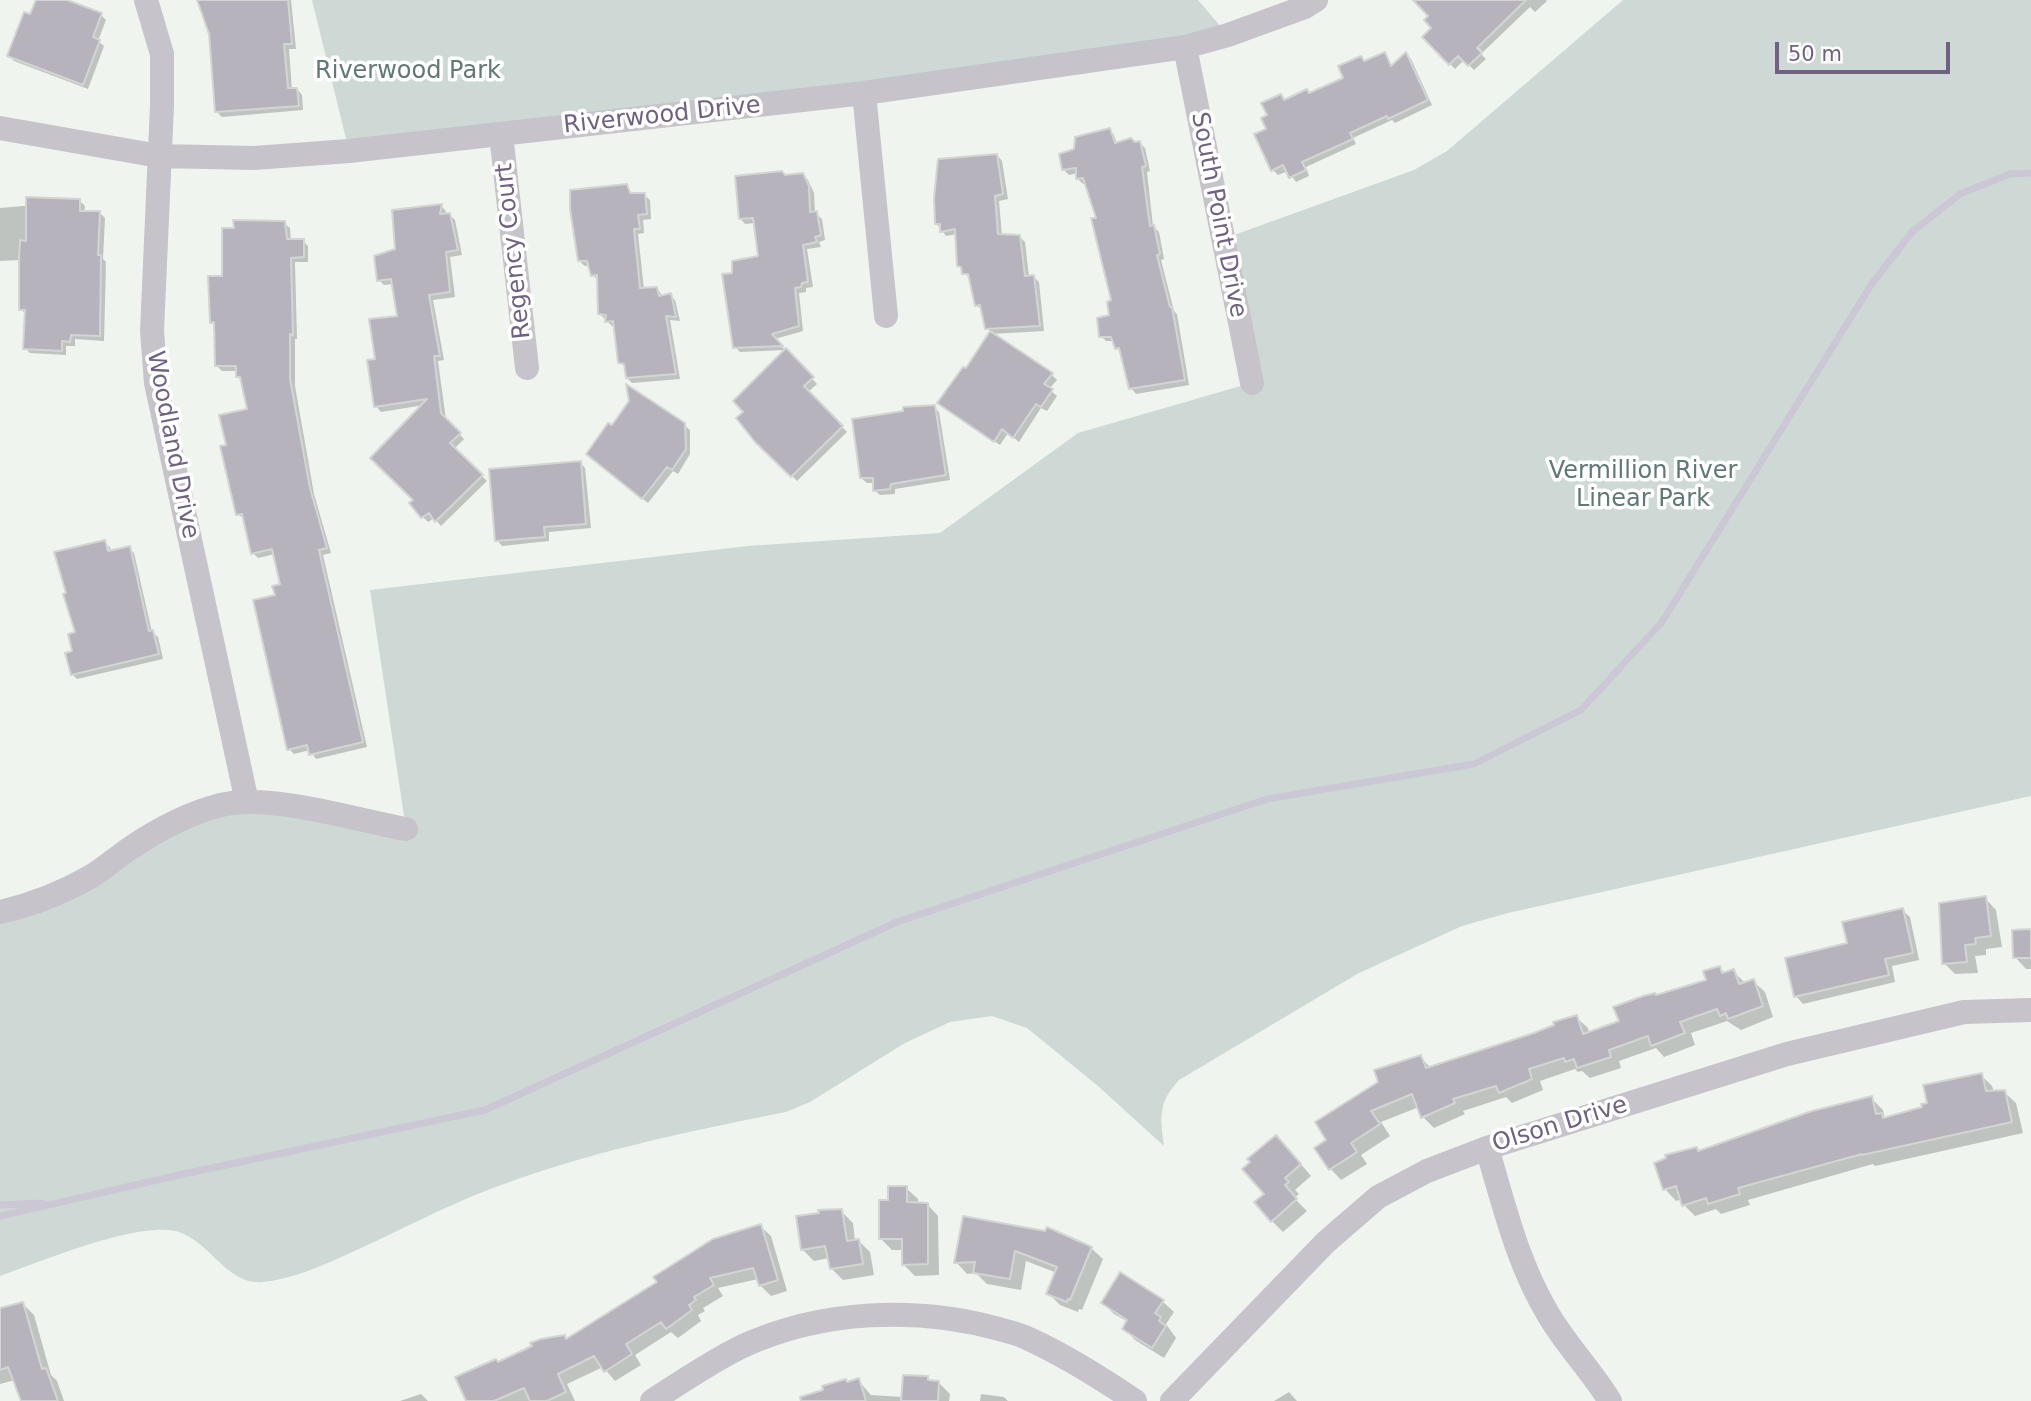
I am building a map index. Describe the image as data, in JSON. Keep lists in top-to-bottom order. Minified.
{"streets":{"street":["Riverwood Drive","South Point Drive","Regency Court","Woodland Drive","Olson Drive"]},"crossings":[["Riverwood Drive","South Point Drive"],["Riverwood Drive","Regency Court"],["Riverwood Drive","Woodland Drive"]],"parks":["Riverwood Park","Vermillion River Linear Park"],"scale_bar":"50 m"}
